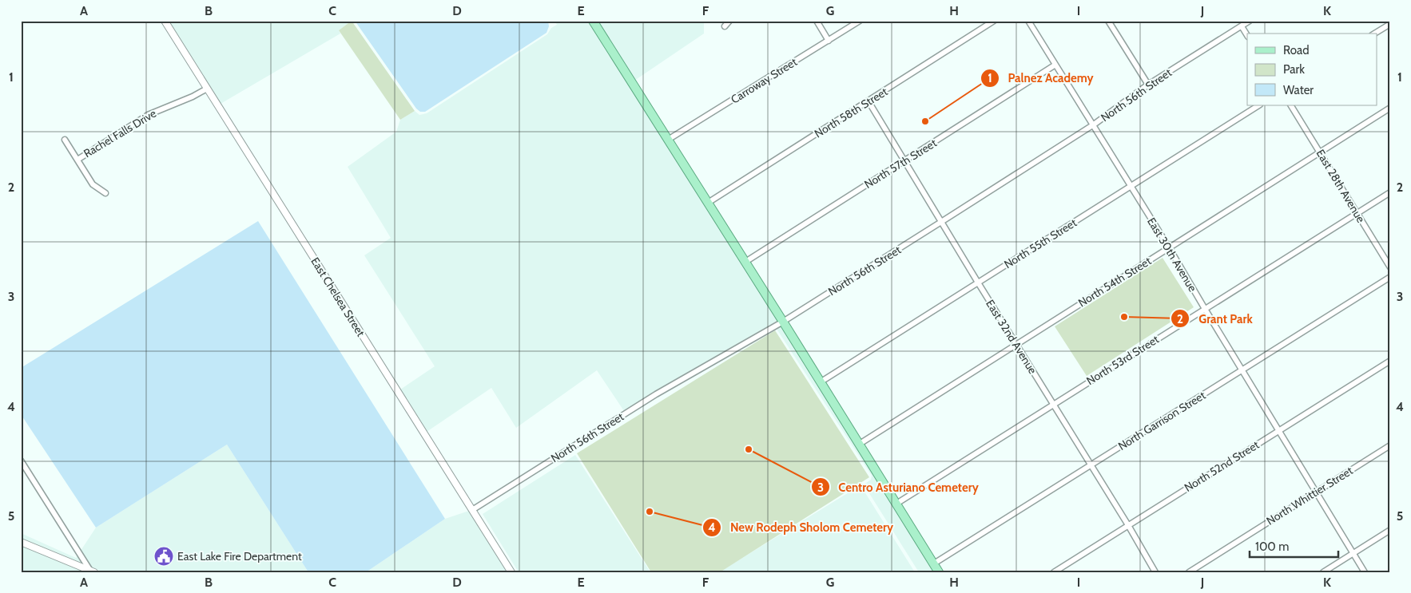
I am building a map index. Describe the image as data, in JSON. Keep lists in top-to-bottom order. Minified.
{"streets":{"street":["Carroway Street","North 56th Street","North 58th Street","Rachel Falls Drive","North 57th Street","East 28th Avenue","North 55th Street","East 30th Avenue","North 54th Street","East Chelsea Street","East 32nd Avenue","North 53rd Street","North Garrison Street","North 52nd Street","North Whittier Street"]},"crossings":[["North 56th Street","East 30th Avenue"],["North 56th Street","East Chelsea Street"],["North 56th Street","East 32nd Avenue"],["North 58th Street","East 32nd Avenue"],["Rachel Falls Drive","East Chelsea Street"],["North 57th Street","East 30th Avenue"],["North 57th Street","East 32nd Avenue"],["East 28th Avenue","North 54th Street"],["East 28th Avenue","North 53rd Street"],["North 55th Street","East 30th Avenue"],["North 55th Street","East 32nd Avenue"],["East 30th Avenue","North 54th Street"],["East 30th Avenue","North 53rd Street"],["East 30th Avenue","North Garrison Street"],["East 30th Avenue","North 52nd Street"],["East 30th Avenue","North Whittier Street"],["North 54th Street","East 32nd Avenue"],["East 32nd Avenue","North 53rd Street"],["East 32nd Avenue","North Garrison Street"],["East 32nd Avenue","North 52nd Street"]],"places":{"other":["Palnez Academy","Grant Park","Centro Asturiano Cemetery","New Rodeph Sholom Cemetery"],"public building":["East Lake Fire Department"]},"legend":["Road","Park","Water"],"scale_bar":"100 m","grid":{"columns":["A","B","C","D","E","F","G","H","I","J","K"],"rows":["1","2","3","4","5"]}}
